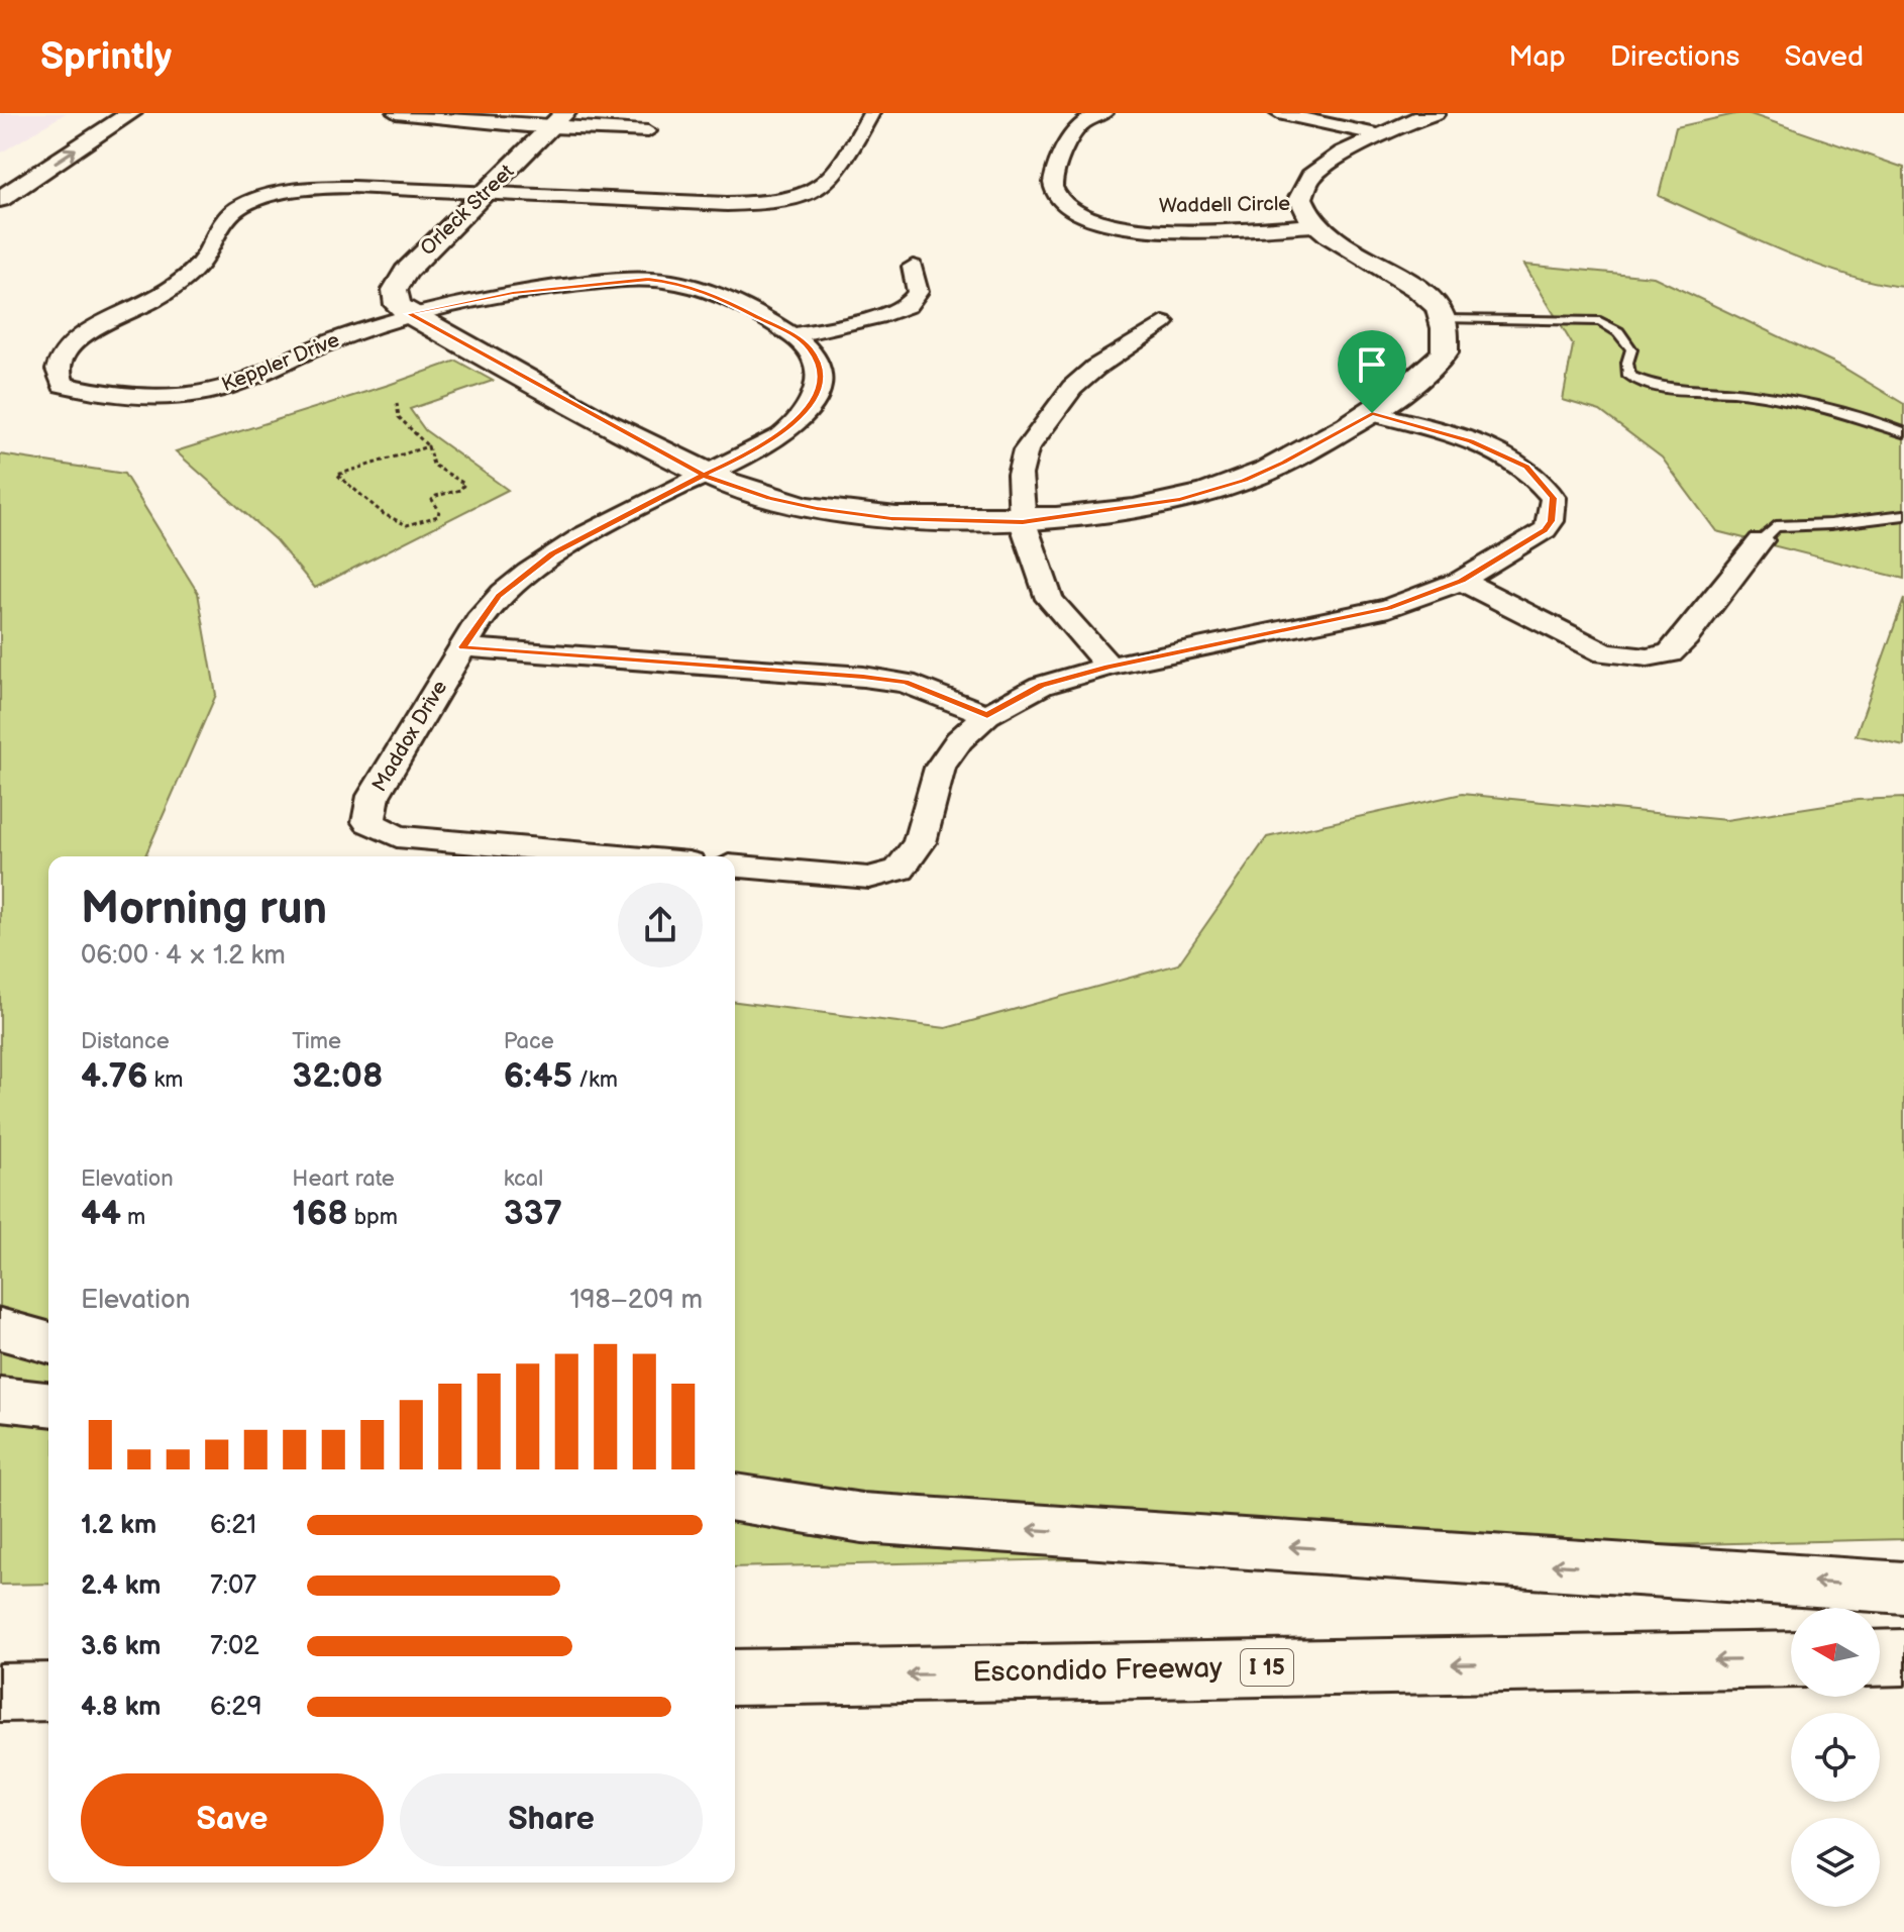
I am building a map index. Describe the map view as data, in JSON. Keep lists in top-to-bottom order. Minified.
{"streets":{"main road":["Orleck Street","I 15","Escondido Freeway"],"street":["Waddell Circle","Keppler Drive","Maddox Drive"]},"crossings":[["Orleck Street","Keppler Drive"],["Keppler Drive","Maddox Drive"]],"north":"left","page":{"header":"Sprintly","nav":["Map","Directions","Saved"],"heading":["Morning run","06:00 · 4 × 1.2 km"],"stats":[["Distance","4.76 km"],["Time","32:08"],["Pace","6:45 /km"],["Elevation","44 m"],["Heart rate","168 bpm"],["kcal","337"]],"chart":["Elevation","198–209 m"],"list":[{"name":"1.2 km","note":"6:21"},{"name":"2.4 km","note":"7:07"},{"name":"3.6 km","note":"7:02"},{"name":"4.8 km","note":"6:29"}],"buttons":["Save","Share"]}}
